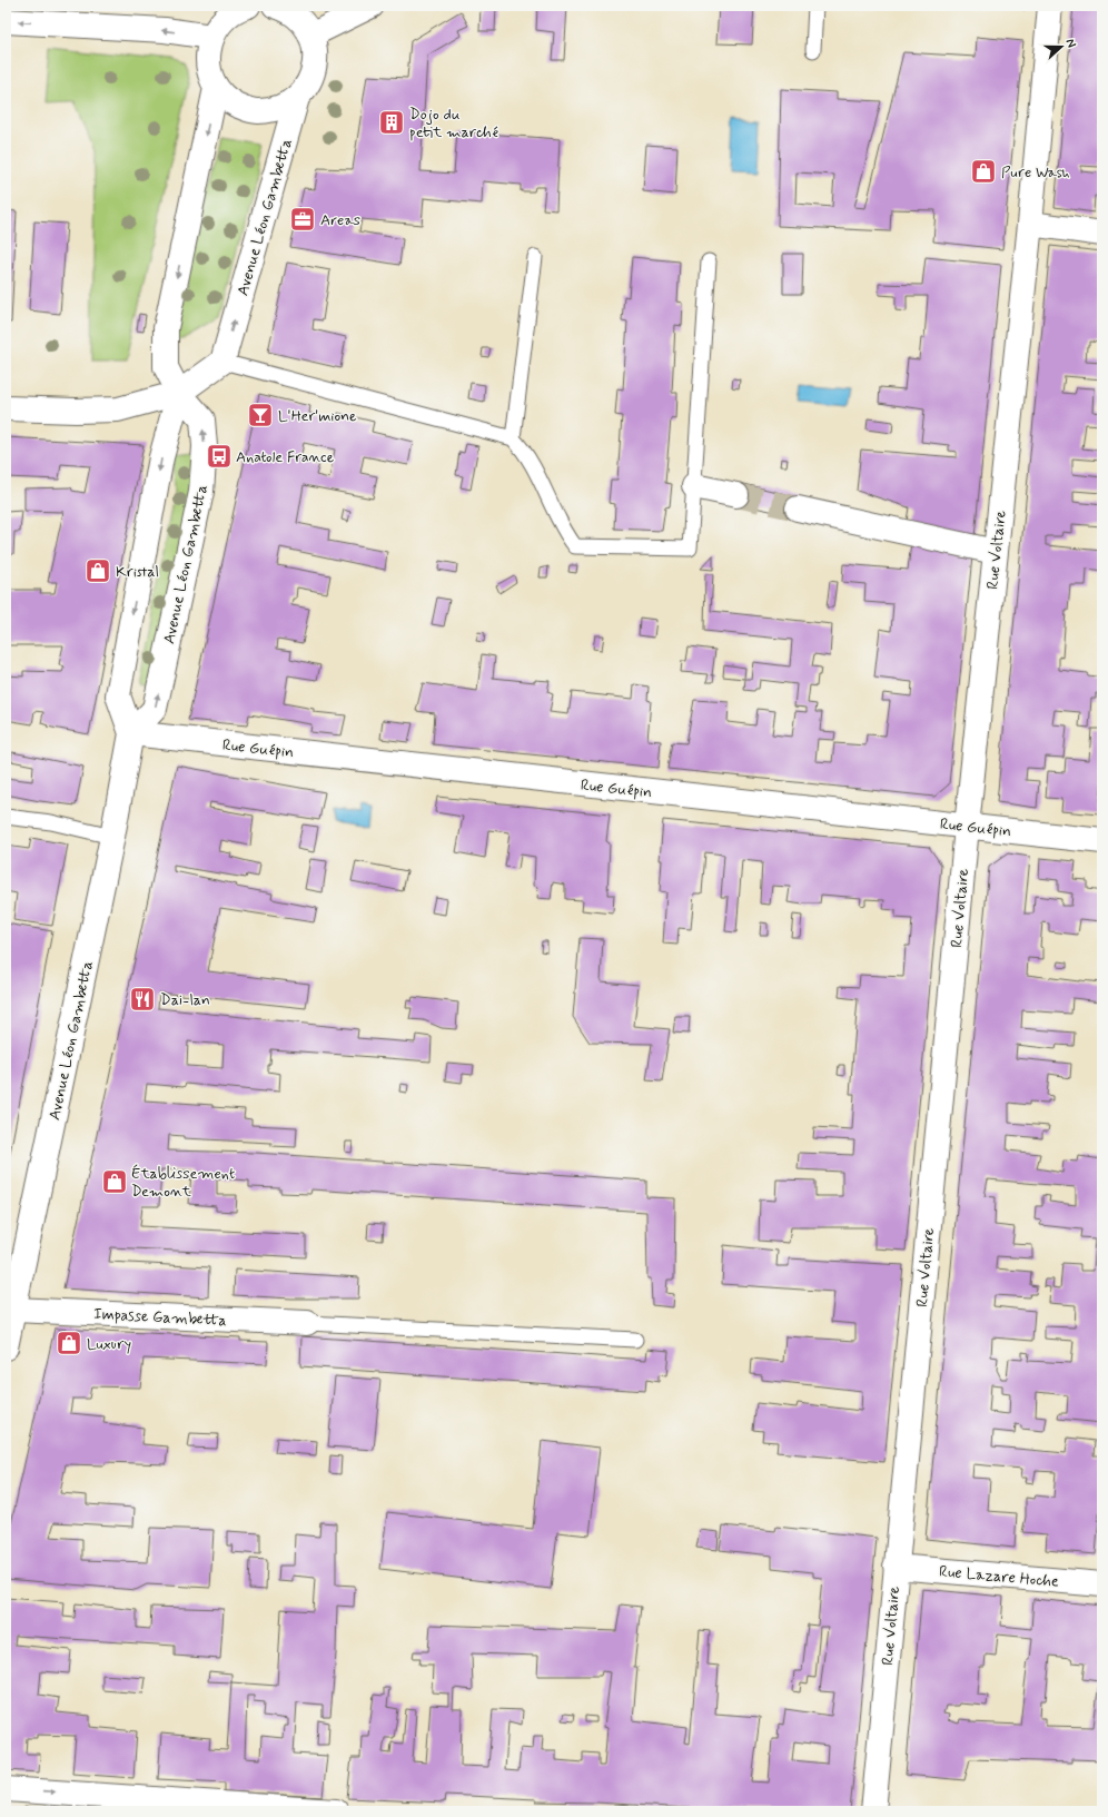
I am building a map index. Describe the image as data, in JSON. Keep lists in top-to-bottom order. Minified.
{"streets":{"street":["Avenue Léon Gambetta","Rue Voltaire","Rue Guépin","Impasse Gambetta","Rue Lazare Hoche"]},"crossings":[["Avenue Léon Gambetta","Rue Guépin"],["Avenue Léon Gambetta","Impasse Gambetta"],["Rue Voltaire","Rue Guépin"],["Rue Voltaire","Rue Lazare Hoche"]],"places":{"building":["Dojo du petit marché"],"shop":["Pure Wash","Kristal","Établissement Demont","Luxury"],"office":["Areas"],"bar":["L'Her'mione"],"bus stop":["Anatole France"],"restaurant":["Dai-lan"]},"north":"right"}
